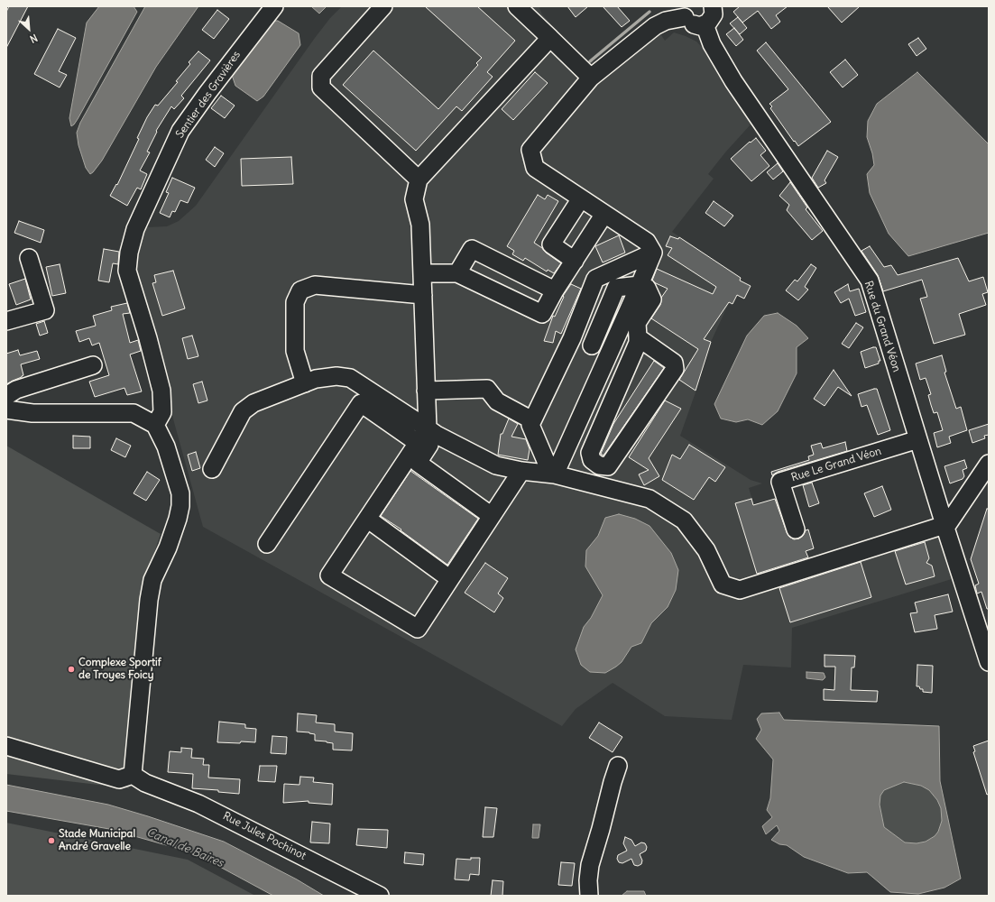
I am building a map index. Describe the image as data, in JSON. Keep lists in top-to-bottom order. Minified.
{"streets":{"street":["Sentier des Gravières","Rue du Grand Véon","Rue Le Grand Véon","Rue Jules Pochinot"]},"crossings":[["Rue du Grand Véon","Rue Le Grand Véon"]],"water":["Canal de Baires"],"places":["Complexe Sportif de Troyes Foicy","Stade Municipal André Gravelle"],"north":"bottom right"}
